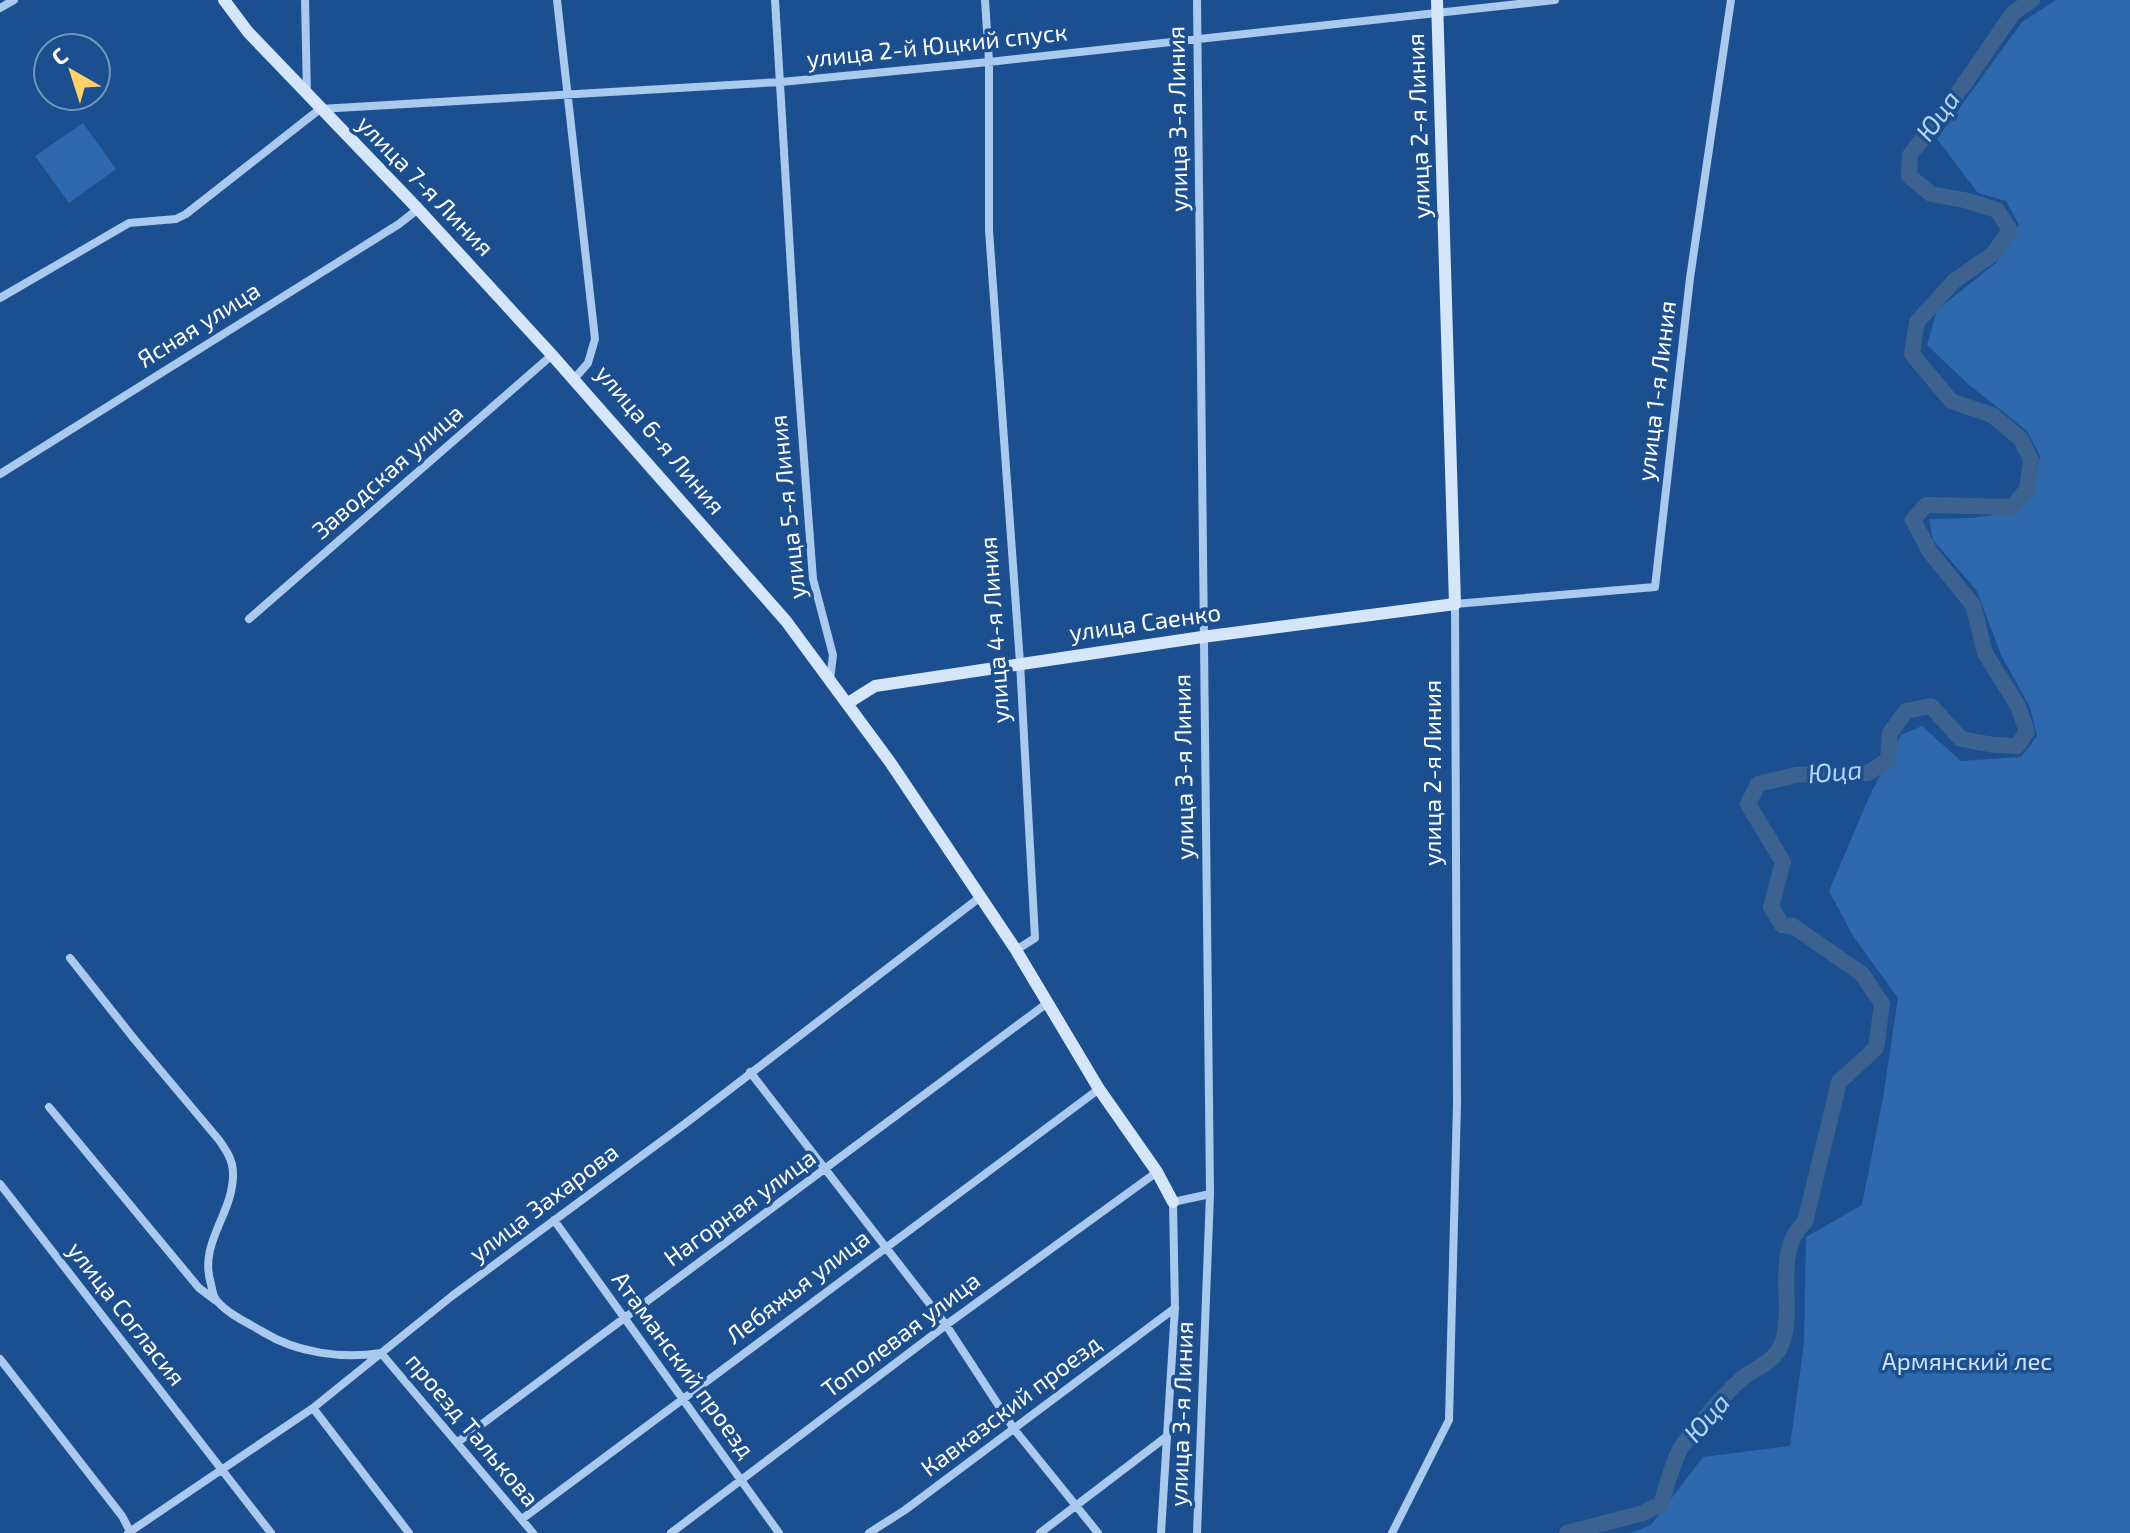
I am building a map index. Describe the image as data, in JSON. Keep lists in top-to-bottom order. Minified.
{"streets":{"street":["улица 2-й Юцкий спуск","улица 3-я Линия","улица 2-я Линия","улица 7-я Линия","Ясная улица","улица 1-я Линия","улица 6-я Линия","Заводская улица","улица 5-я Линия","улица Саенко","улица 4-я Линия","улица Захарова","Нагорная улица","Лебяжья улица","улица Согласия","Тополевая улица","Атаманский проезд","Кавказский проезд","проезд Талькова"]},"crossings":[["улица 2-й Юцкий спуск","улица 3-я Линия"],["улица 2-й Юцкий спуск","улица 2-я Линия"],["улица 2-й Юцкий спуск","улица 7-я Линия"],["улица 2-й Юцкий спуск","улица 6-я Линия"],["улица 2-й Юцкий спуск","улица 5-я Линия"],["улица 2-й Юцкий спуск","улица 4-я Линия"],["улица 3-я Линия","улица Саенко"],["улица 3-я Линия","Кавказский проезд"],["улица 2-я Линия","улица 1-я Линия"],["улица 2-я Линия","улица Саенко"],["улица 7-я Линия","Ясная улица"],["улица 7-я Линия","улица 6-я Линия"],["улица 7-я Линия","Заводская улица"],["улица 1-я Линия","улица Саенко"],["улица 6-я Линия","улица 5-я Линия"],["улица Саенко","улица 4-я Линия"],["улица Захарова","улица Согласия"],["улица Захарова","Атаманский проезд"],["улица Захарова","проезд Талькова"],["Нагорная улица","Атаманский проезд"],["Нагорная улица","проезд Талькова"],["Лебяжья улица","Атаманский проезд"],["Лебяжья улица","проезд Талькова"],["Тополевая улица","Атаманский проезд"]],"water":["Юца"],"parks":["Армянский лес"],"north":"top left"}
